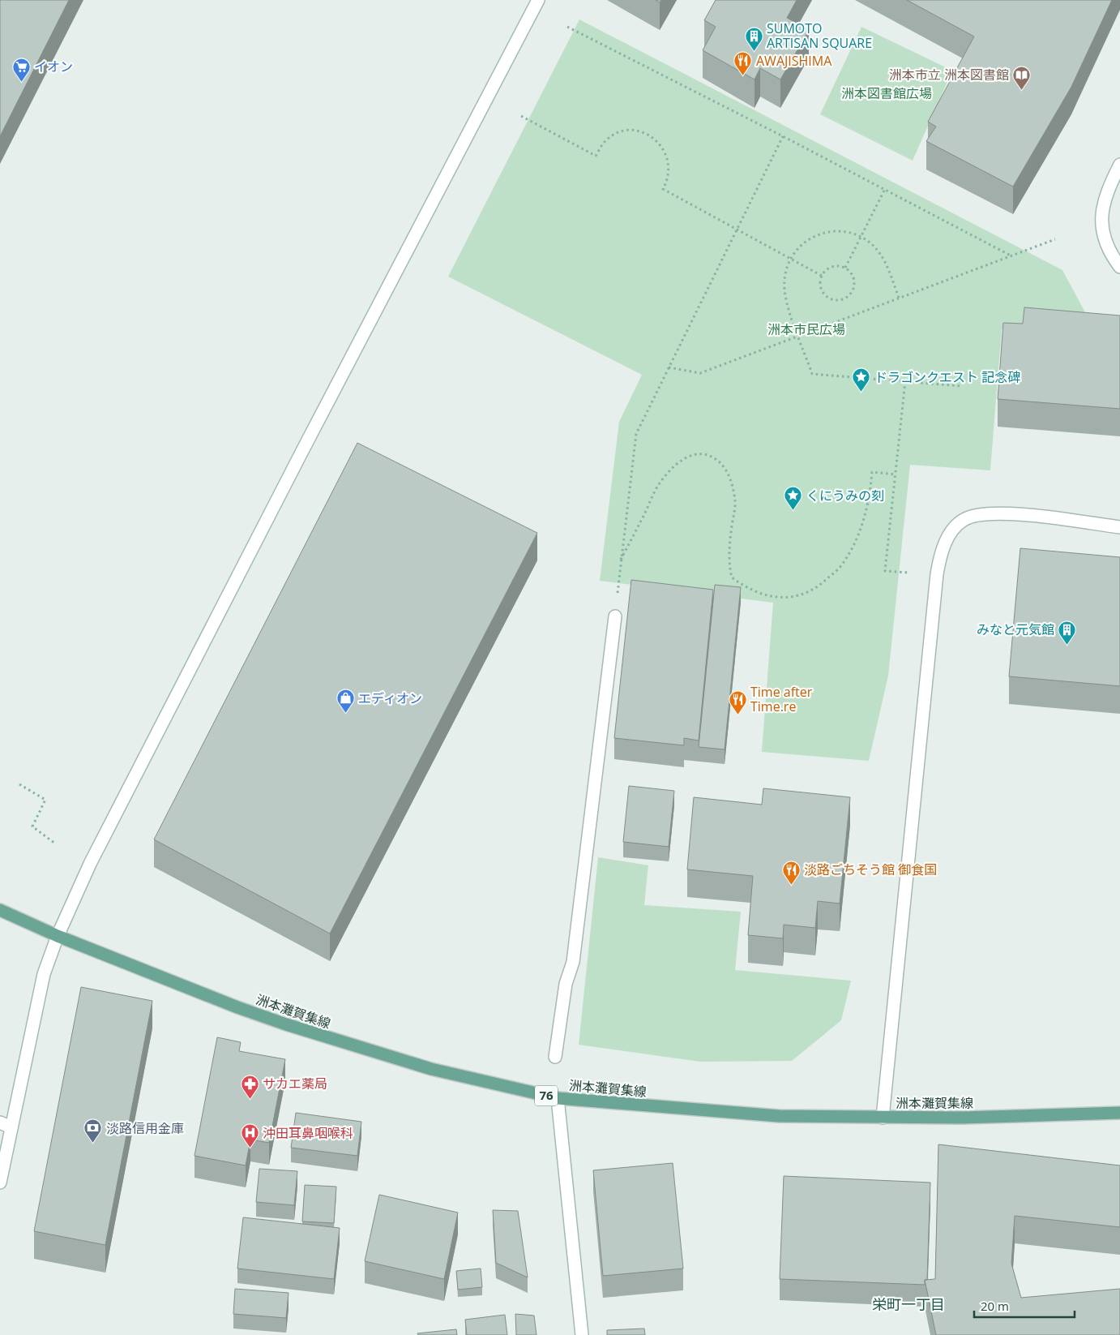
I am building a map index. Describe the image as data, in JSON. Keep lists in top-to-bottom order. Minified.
{"streets":{"main road":["洲本灘賀集線","76"]},"districts":["栄町一丁目"],"parks":["洲本図書館広場","洲本市民広場"],"places":{"building":["SUMOTO ARTISAN SQUARE","みなと元気館"],"restaurant":["AWAJISHIMA","Time after Time.re","淡路ごちそう館 御食国"],"supermarket":["イオン"],"library":["洲本市立 洲本図書館"],"place":["ドラゴンクエスト 記念碑","くにうみの刻"],"shop":["エディオン"],"pharmacy":["サカエ薬局"],"bank":["淡路信用金庫"],"hospital":["沖田耳鼻咽喉科"]},"scale_bar":"20 m"}
